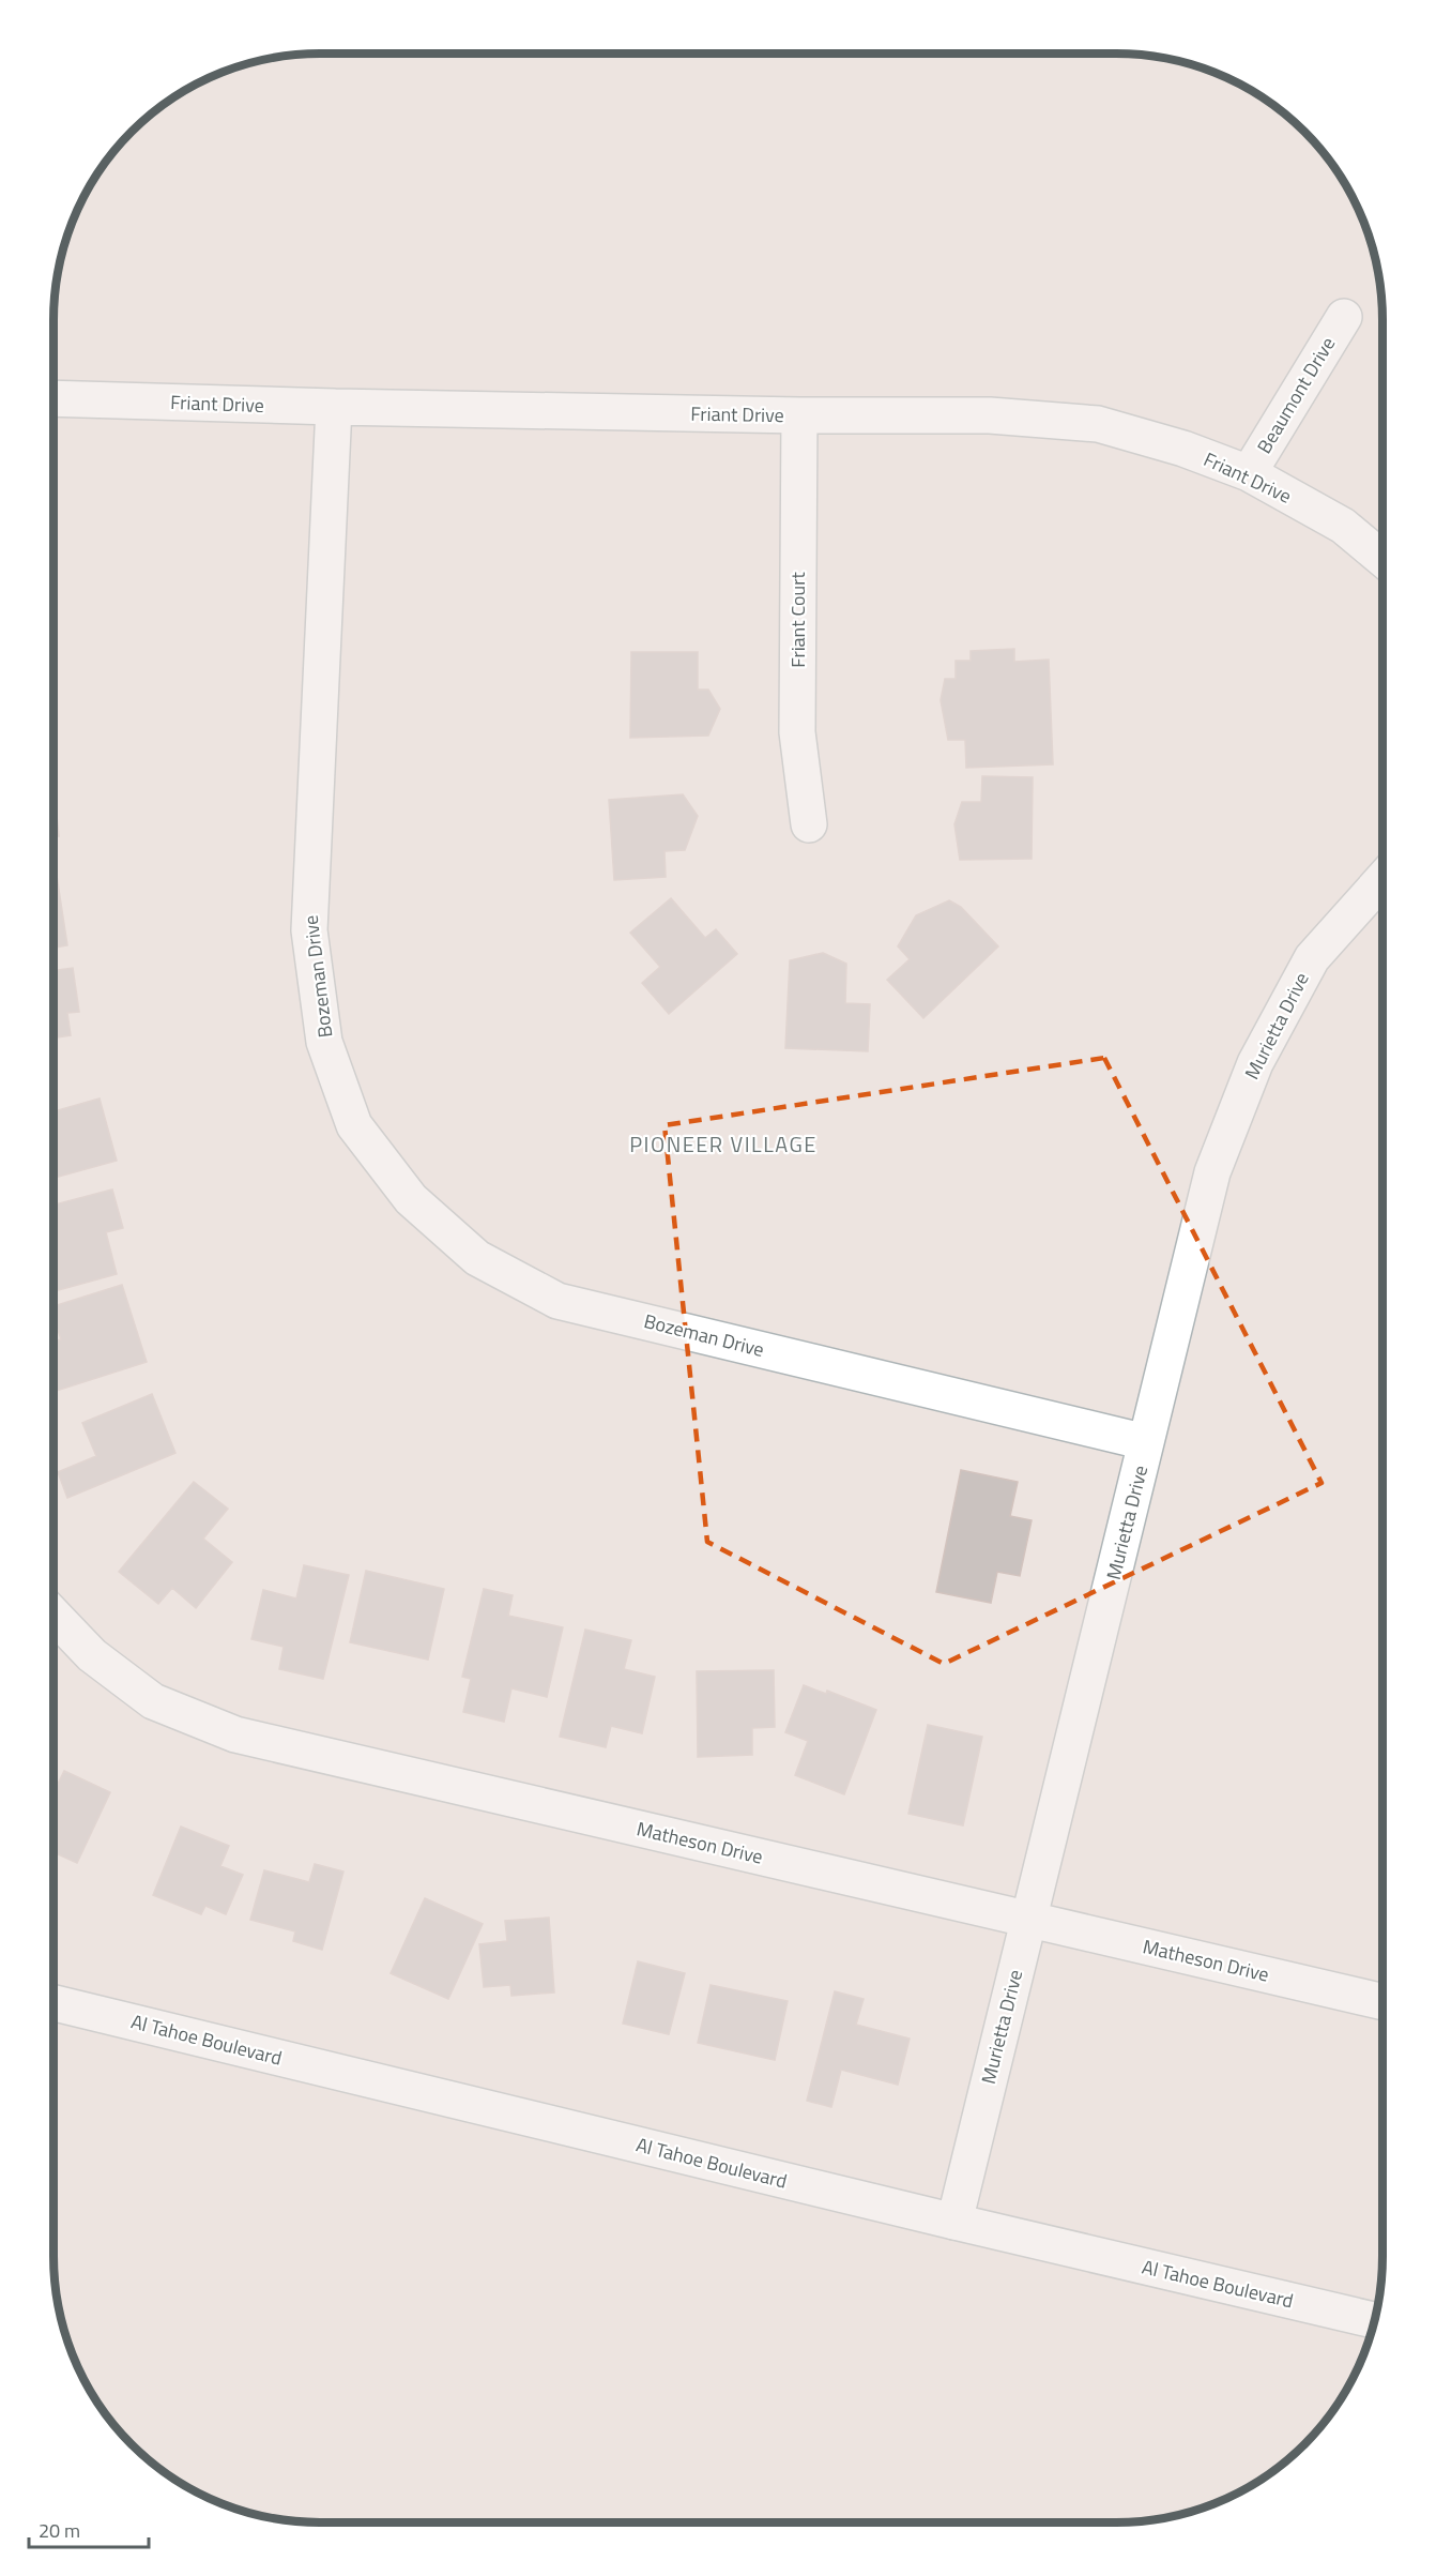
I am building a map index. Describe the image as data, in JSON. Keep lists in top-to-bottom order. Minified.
{"streets":{"street":["Beaumont Drive","Friant Drive","Friant Court","Bozeman Drive","Murietta Drive","Matheson Drive","Al Tahoe Boulevard"]},"crossings":[["Beaumont Drive","Friant Drive"],["Friant Drive","Friant Court"],["Friant Drive","Bozeman Drive"],["Bozeman Drive","Murietta Drive"],["Murietta Drive","Matheson Drive"],["Murietta Drive","Al Tahoe Boulevard"]],"districts":["PIONEER VILLAGE"],"scale_bar":"20 m"}
